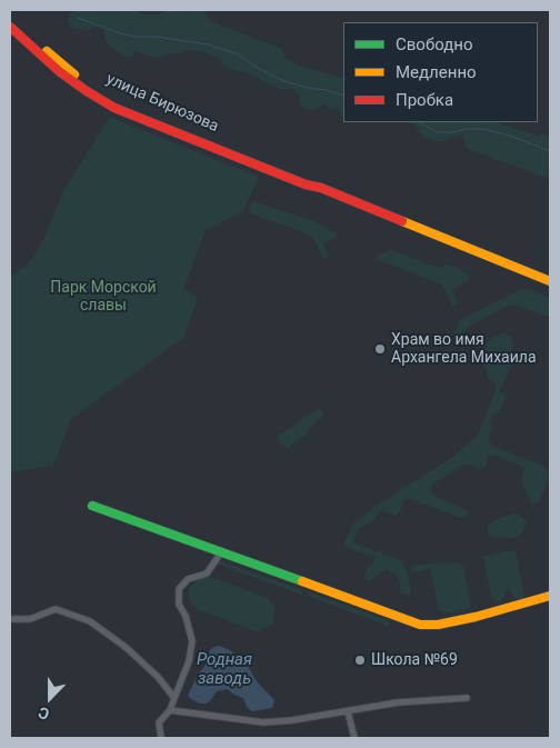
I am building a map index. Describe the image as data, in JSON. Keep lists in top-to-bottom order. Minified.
{"streets":{"main road":["улица Бирюзова"]},"water":["Родная заводь"],"parks":["Парк Морской славы"],"places":["Храм во имя Архангела Михаила","Школа №69"],"legend":["Свободно","Медленно","Пробка"],"north":"bottom"}
